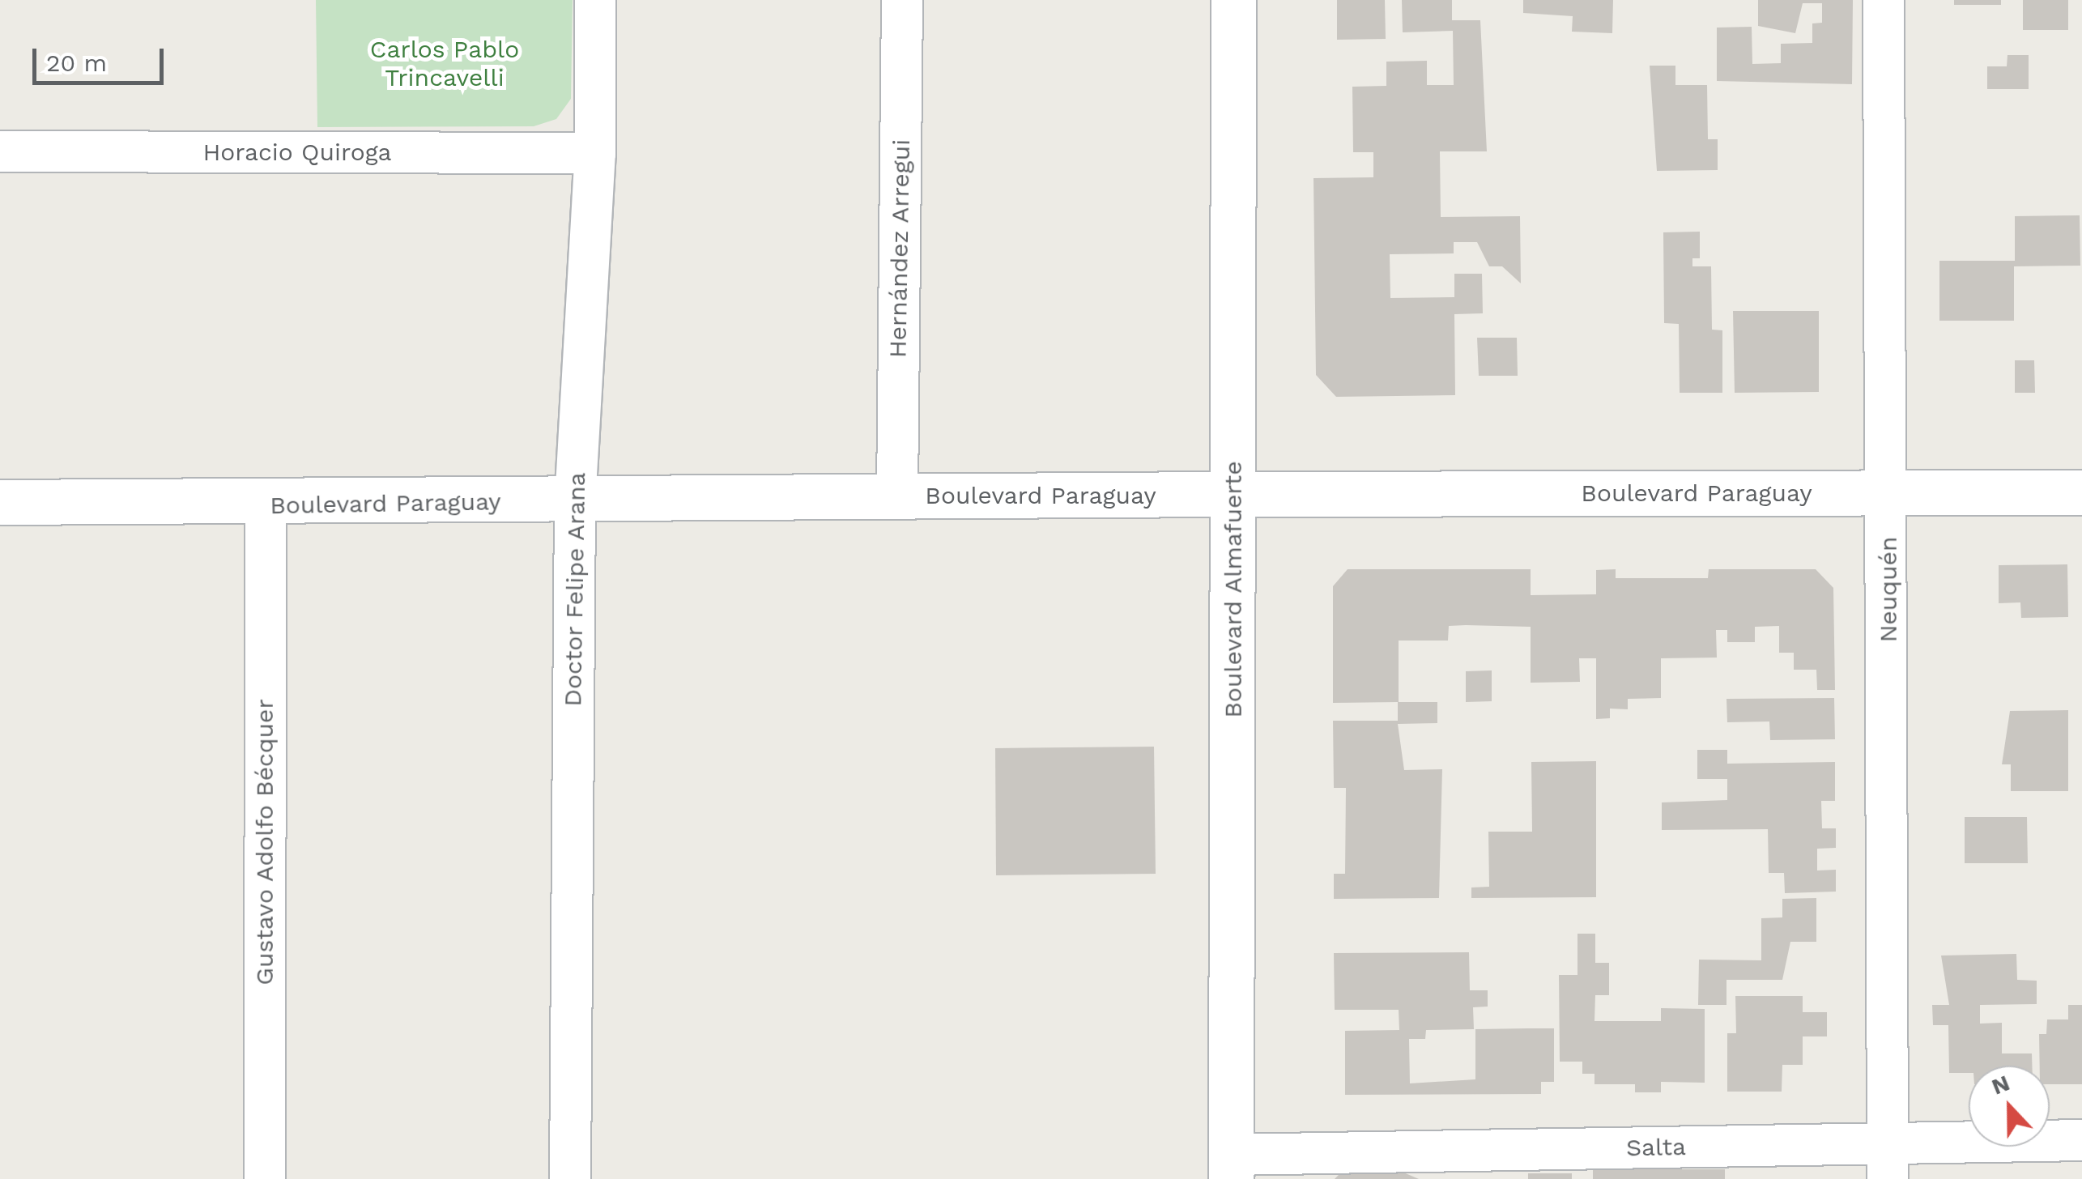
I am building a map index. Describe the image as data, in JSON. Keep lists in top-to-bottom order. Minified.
{"streets":{"main road":["Boulevard Paraguay","Boulevard Almafuerte"],"street":["Horacio Quiroga","Hernández Arregui","Doctor Felipe Arana","Neuquén","Gustavo Adolfo Bécquer","Salta"]},"crossings":[["Horacio Quiroga","Doctor Felipe Arana"],["Hernández Arregui","Boulevard Paraguay"],["Boulevard Paraguay","Doctor Felipe Arana"],["Boulevard Paraguay","Boulevard Almafuerte"],["Boulevard Paraguay","Neuquén"],["Boulevard Paraguay","Gustavo Adolfo Bécquer"],["Boulevard Almafuerte","Salta"],["Neuquén","Salta"]],"parks":["Carlos Pablo Trincavelli"],"scale_bar":"20 m","north":"top"}
